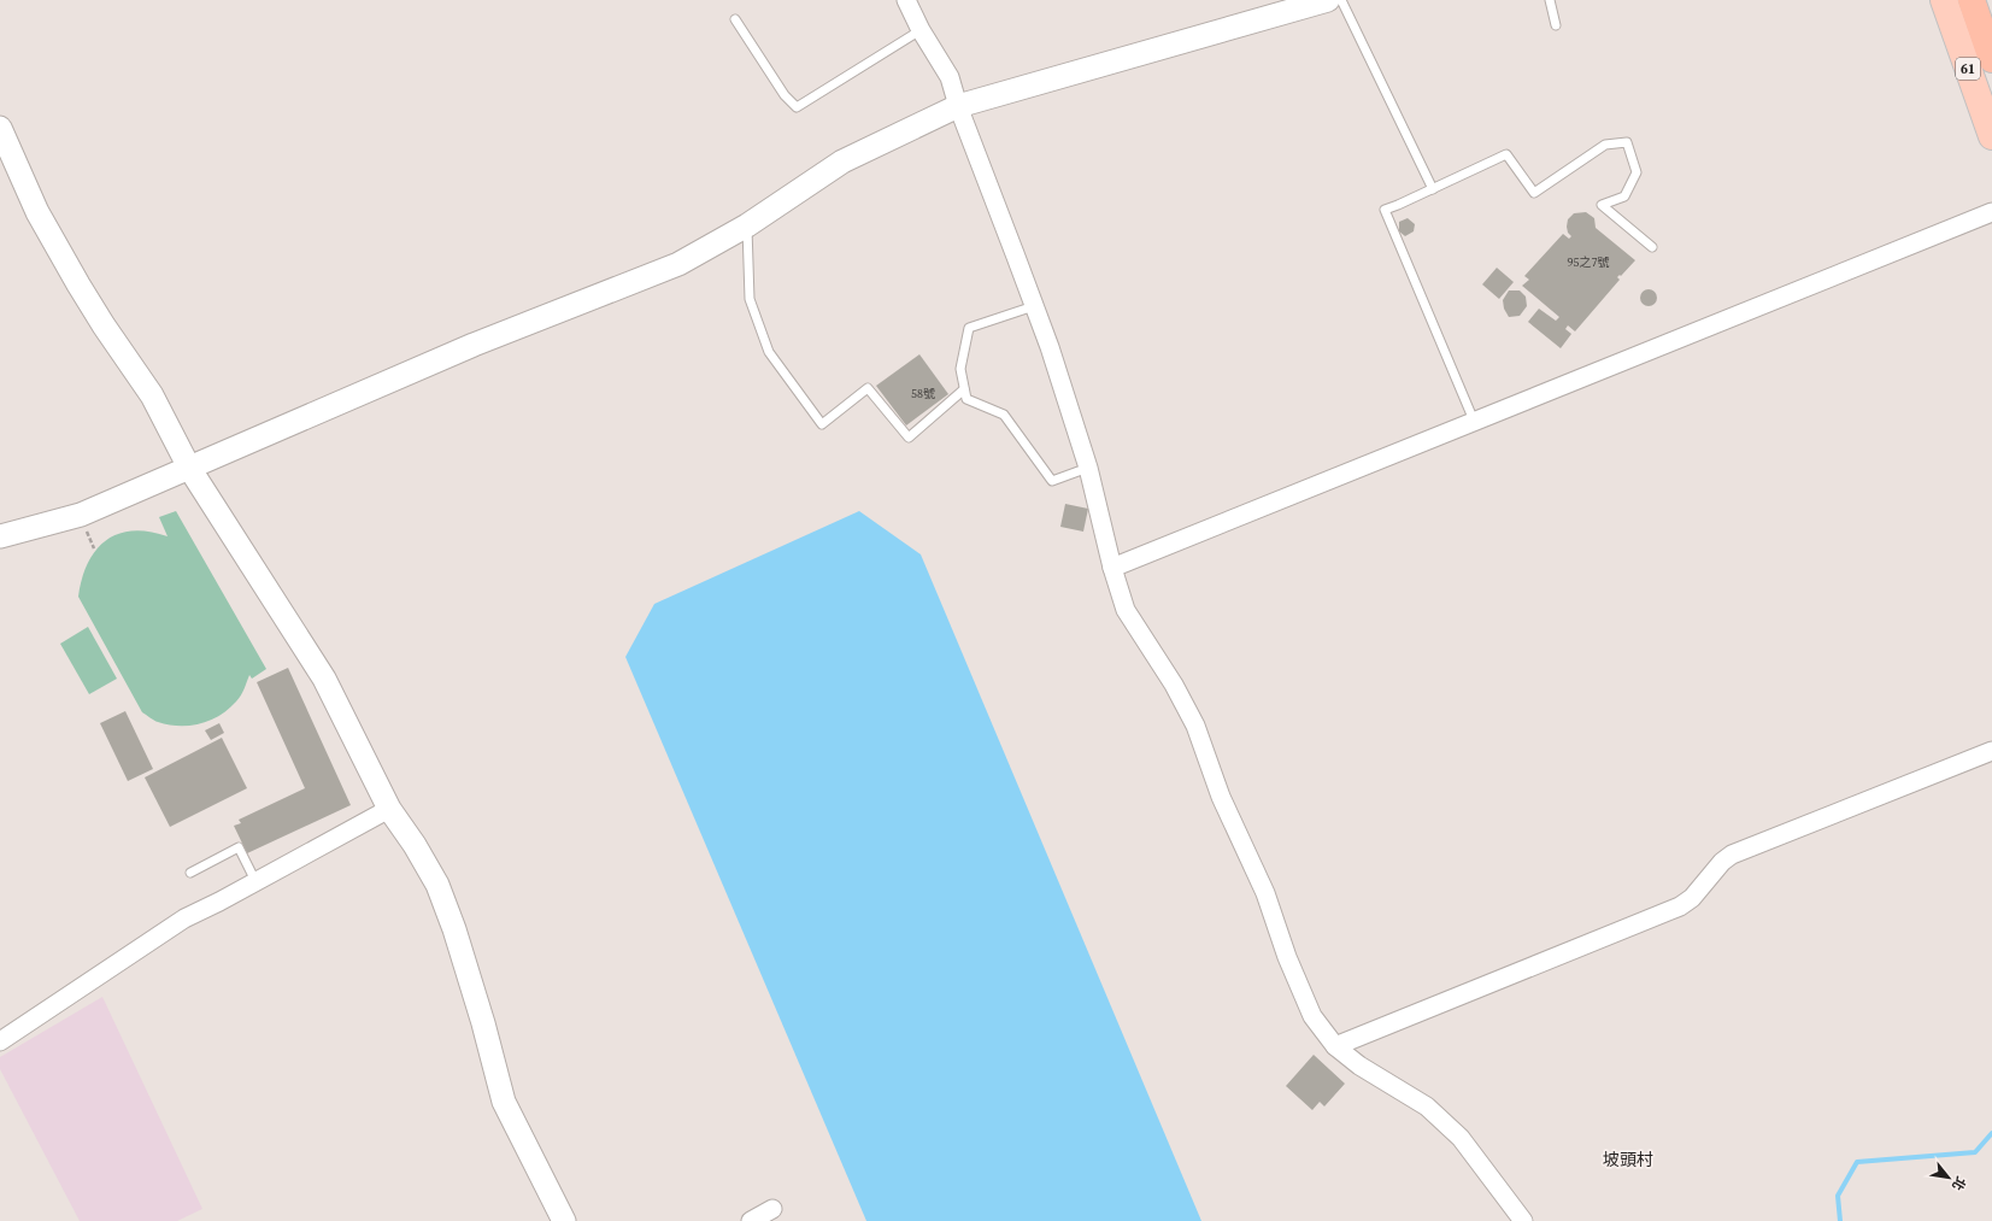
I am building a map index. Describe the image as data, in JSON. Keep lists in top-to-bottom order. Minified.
{"streets":{"highway":["61"]},"districts":["坡頭村"],"house_numbers":["95之7號","58號"],"north":"bottom right"}
